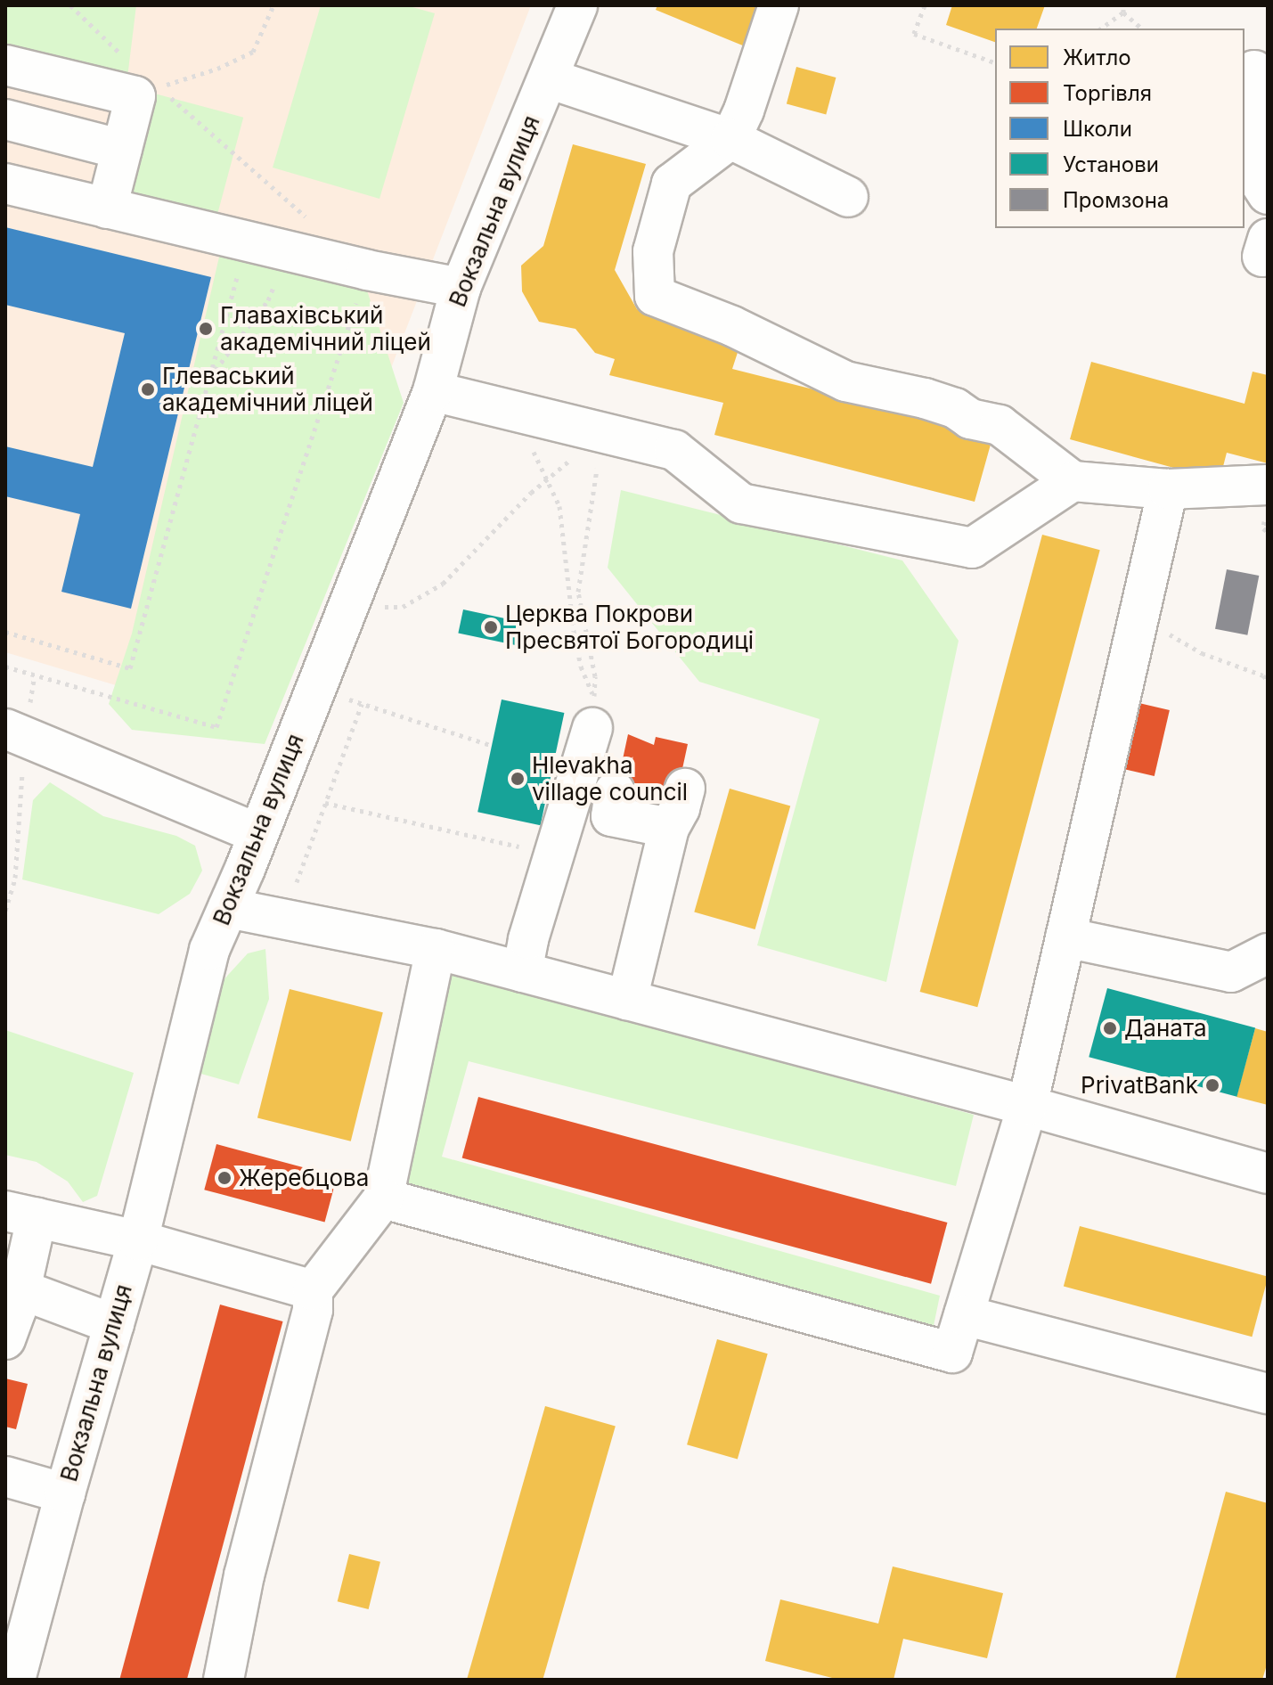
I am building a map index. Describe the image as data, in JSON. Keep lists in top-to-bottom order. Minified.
{"streets":{"street":["Вокзальна вулиця"]},"places":["Главахівський академічний ліцей","Глеваський академічний ліцей","Церква Покрови Пресвятої Богородиці","Hlevakha village council","Даната","PrivatBank","Жеребцова"],"legend":["Житло","Торгівля","Школи","Установи","Промзона"]}
